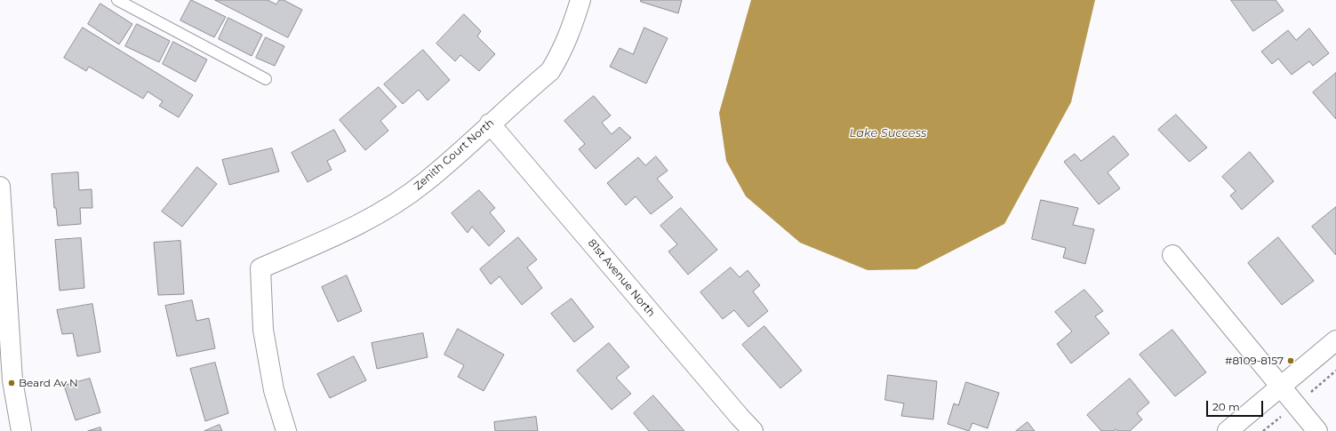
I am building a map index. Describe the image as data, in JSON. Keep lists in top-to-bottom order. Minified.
{"streets":{"street":["Zenith Court North","81st Avenue North"]},"crossings":[["Zenith Court North","81st Avenue North"]],"water":["Lake Success"],"places":["#8109-8157","Beard Av N"],"scale_bar":"20 m"}
